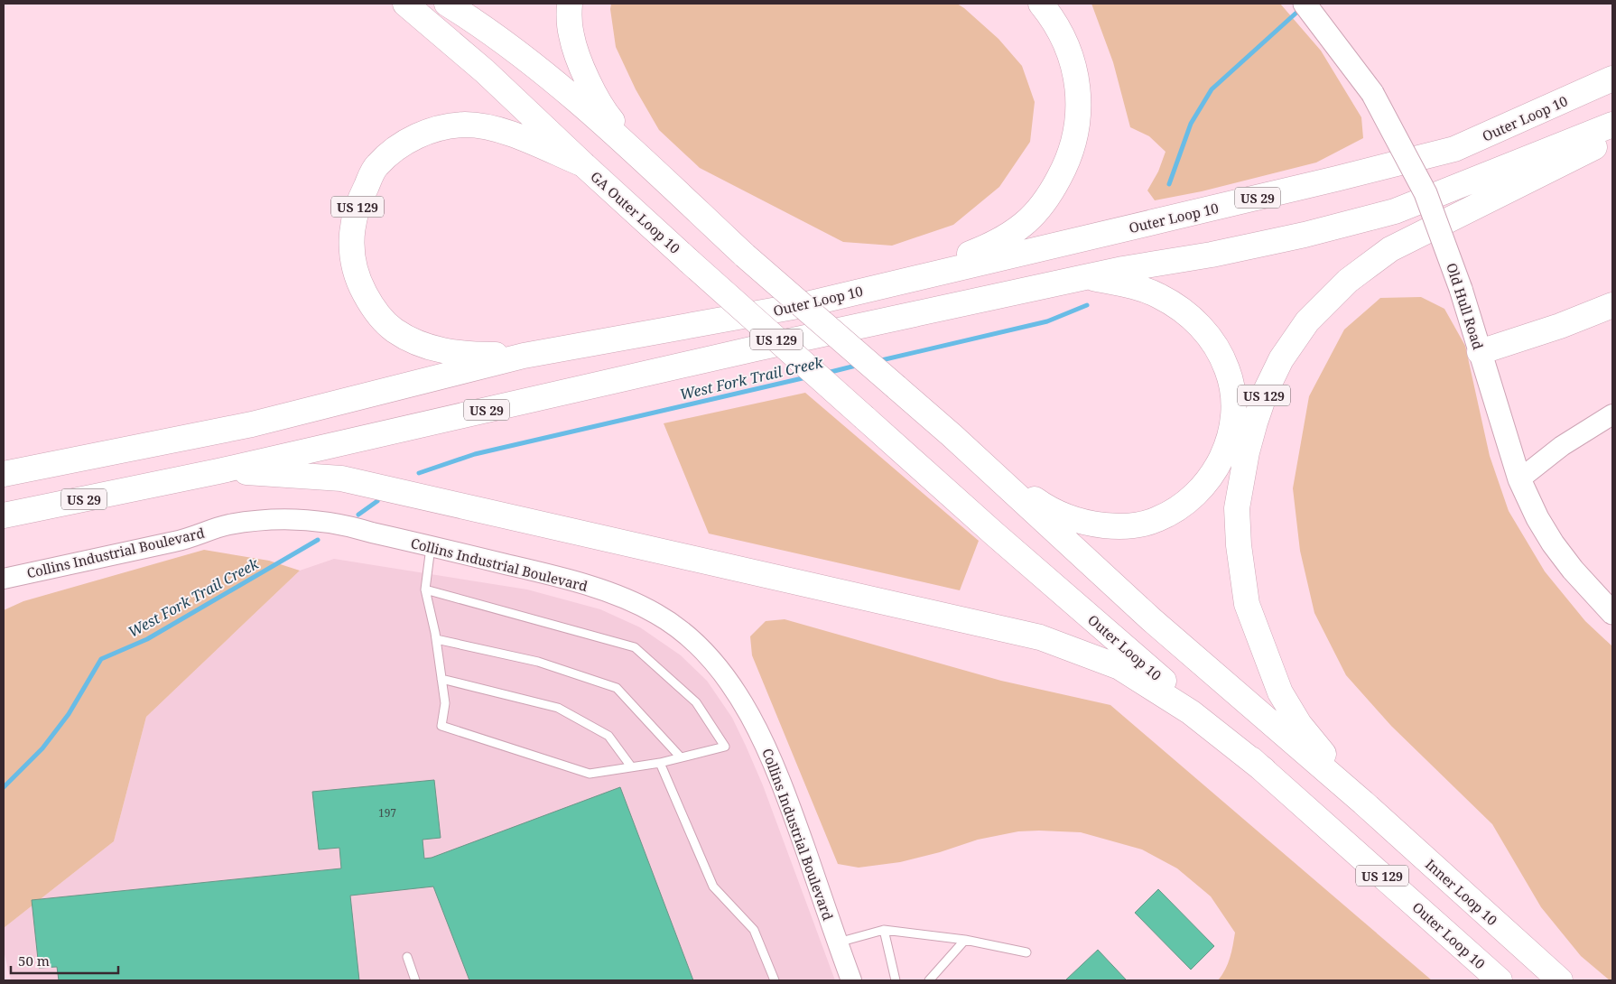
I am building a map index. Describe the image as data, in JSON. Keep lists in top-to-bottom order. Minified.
{"streets":{"highway":["Outer Loop 10","US 29","US 129","GA Outer Loop 10","Inner Loop 10"],"main road":["Old Hull Road"],"street":["Collins Industrial Boulevard"]},"crossings":[["Outer Loop 10","US 29"],["Outer Loop 10","US 129"],["Outer Loop 10","GA Outer Loop 10"],["US 29","US 129"],["US 129","GA Outer Loop 10"],["US 129","Inner Loop 10"]],"water":["West Fork Trail Creek"],"house_numbers":["197"],"scale_bar":"50 m"}
